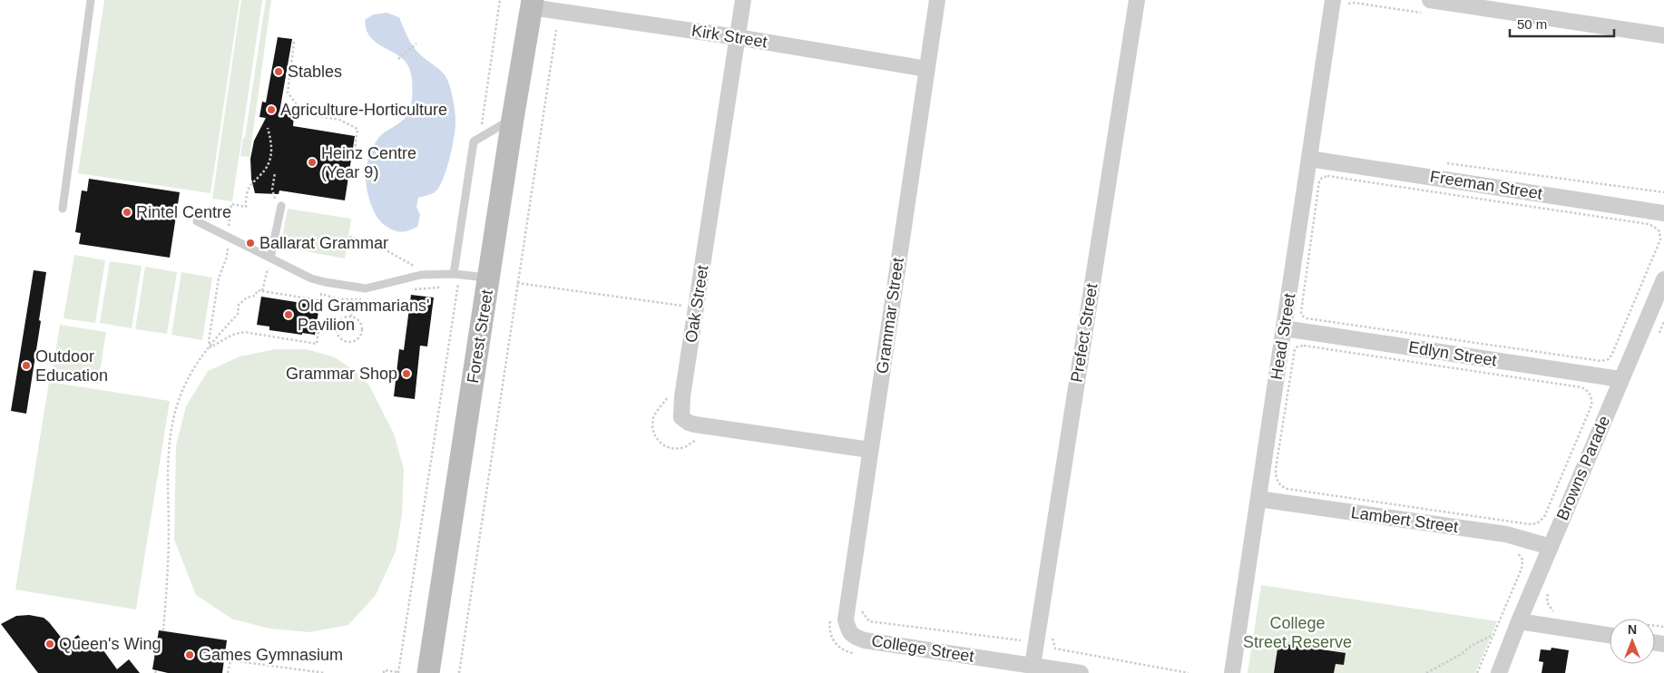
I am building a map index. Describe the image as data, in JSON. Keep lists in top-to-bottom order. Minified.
{"streets":{"street":["Kirk Street","Freeman Street","Oak Street","Grammar Street","Prefect Street","Forest Street","Head Street","Edlyn Street","Browns Parade","Lambert Street","College Street"]},"crossings":[["Kirk Street","Oak Street"],["Kirk Street","Grammar Street"],["Kirk Street","Forest Street"],["Freeman Street","Head Street"],["Oak Street","Grammar Street"],["Grammar Street","College Street"],["Prefect Street","College Street"],["Head Street","Edlyn Street"],["Head Street","Lambert Street"],["Edlyn Street","Browns Parade"],["Browns Parade","Lambert Street"]],"parks":["College Street Reserve"],"places":["Stables","Agriculture-Horticulture","Heinz Centre (Year 9)","Rintel Centre","Ballarat Grammar","Old Grammarians' Pavilion","Outdoor Education","Grammar Shop","Queen's Wing","Games Gymnasium"],"scale_bar":"50 m","north":"top"}
